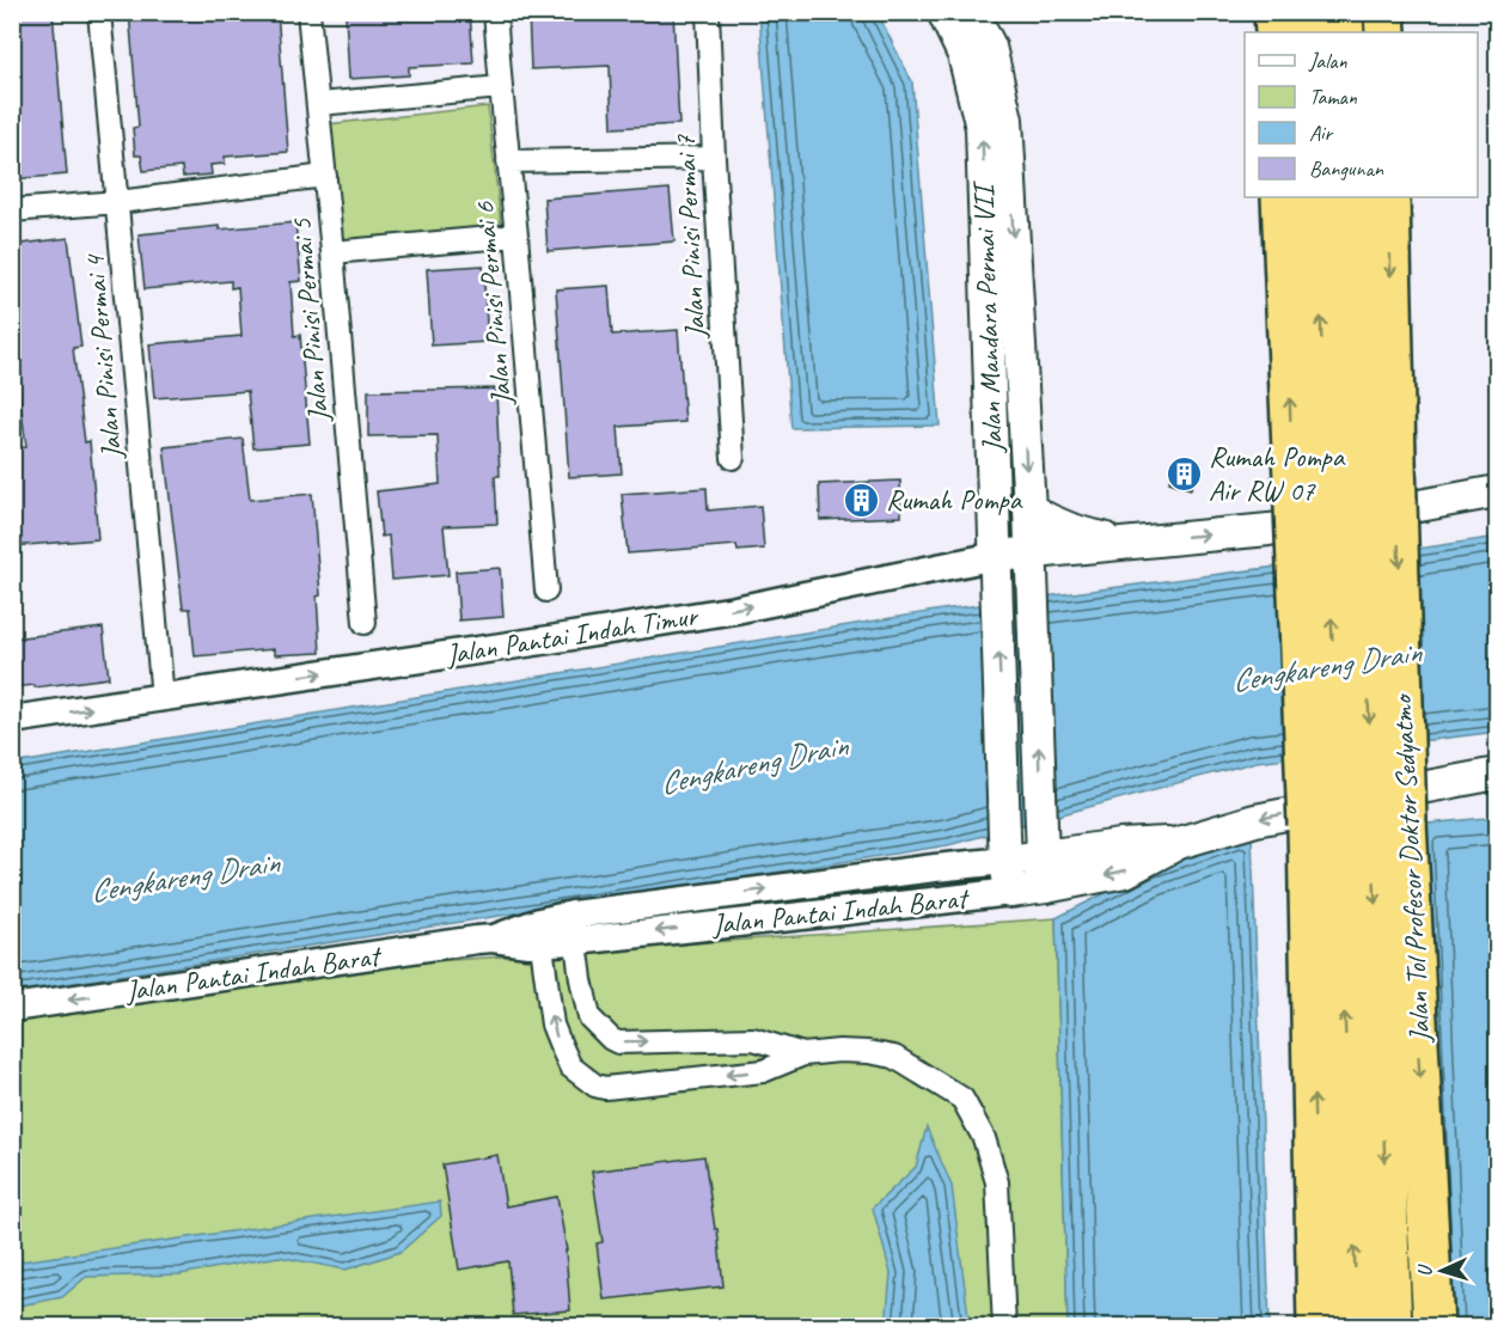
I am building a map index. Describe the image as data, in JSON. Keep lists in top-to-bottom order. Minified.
{"streets":{"highway":["Jalan Tol Profesor Doktor Sedyatmo"],"main road":["Jalan Mandara Permai VII","Jalan Pantai Indah Timur","Jalan Pantai Indah Barat"],"street":["Jalan Pinisi Permai 7","Jalan Pinisi Permai 6","Jalan Pinisi Permai 5","Jalan Pinisi Permai 4"]},"crossings":[["Jalan Mandara Permai VII","Jalan Pantai Indah Timur"],["Jalan Mandara Permai VII","Jalan Pantai Indah Barat"],["Jalan Pinisi Permai 4","Jalan Pantai Indah Timur"]],"one_way":["Jalan Pantai Indah Timur"],"water":["Cengkareng Drain"],"places":{"building":["Rumah Pompa Air RW 07","Rumah Pompa"]},"legend":["Jalan","Taman","Air","Bangunan"],"north":"left"}
